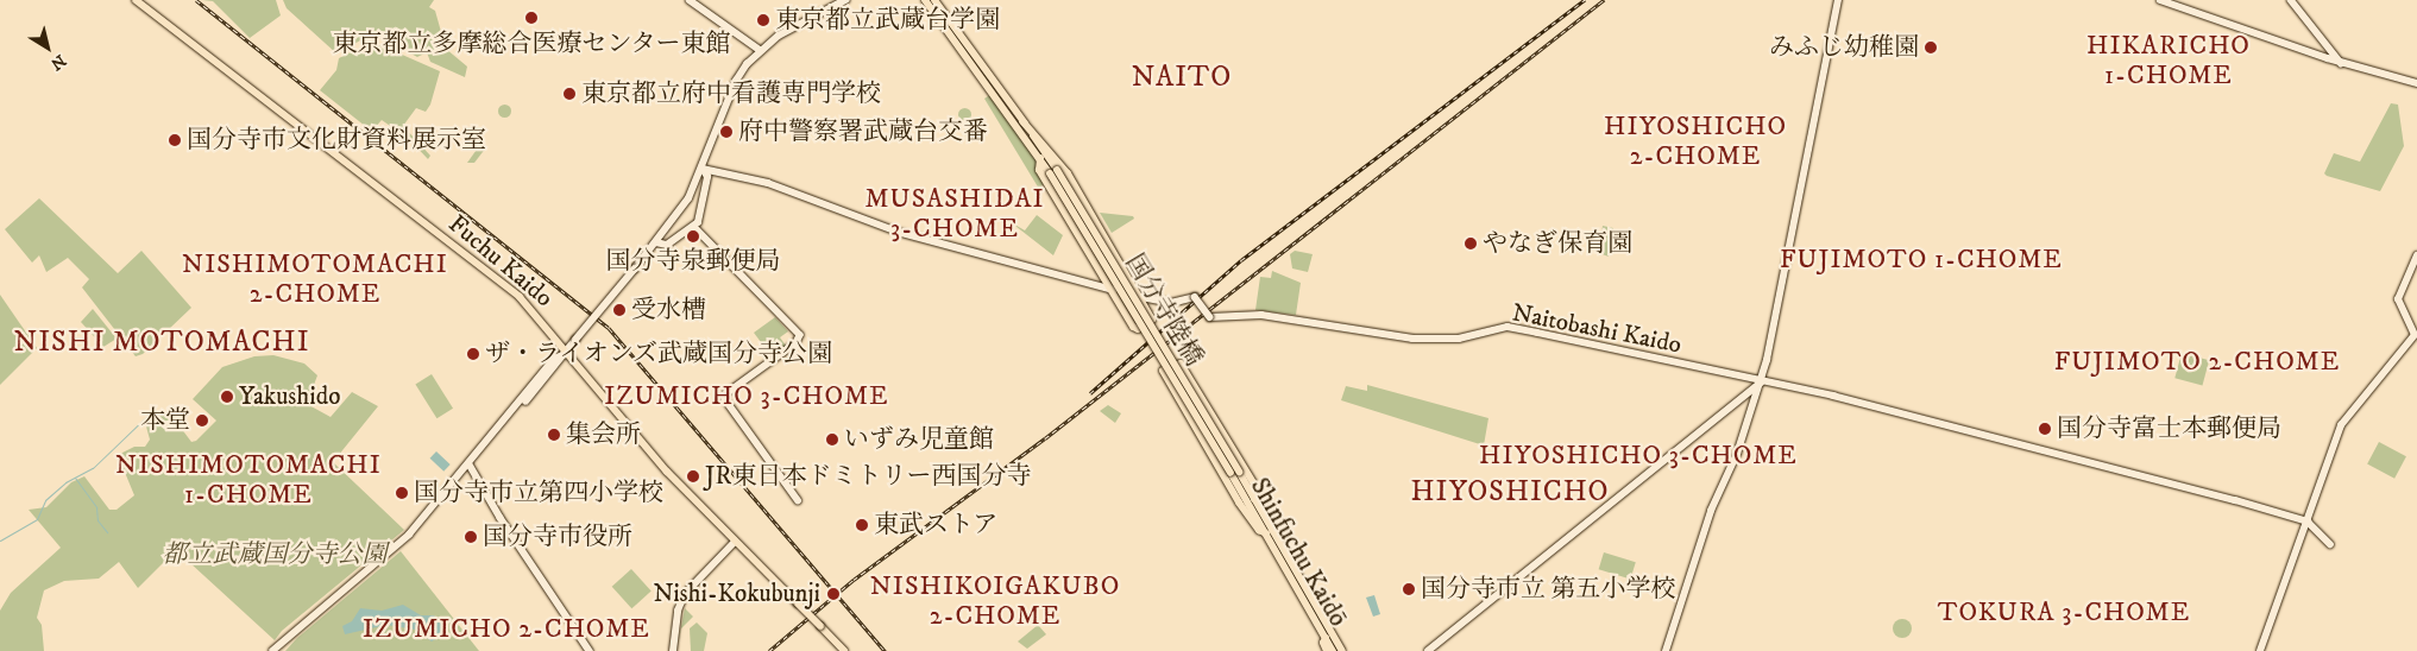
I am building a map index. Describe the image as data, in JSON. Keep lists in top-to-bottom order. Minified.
{"streets":{"main road":["Fuchu Kaido","国分寺陸橋","Shinfuchu Kaidō"],"street":["Naitobashi Kaido"]},"crossings":[["国分寺陸橋","Shinfuchu Kaidō"]],"districts":["HIKARICHO 1-CHOME","NAITO","HIYOSHICHO 2-CHOME","MUSASHIDAI 3-CHOME","FUJIMOTO 1-CHOME","NISHIMOTOMACHI 2-CHOME","NISHI MOTOMACHI","FUJIMOTO 2-CHOME","IZUMICHO 3-CHOME","HIYOSHICHO 3-CHOME","NISHIMOTOMACHI 1-CHOME","HIYOSHICHO","NISHIKOIGAKUBO 2-CHOME","TOKURA 3-CHOME","IZUMICHO 2-CHOME"],"parks":["都立武蔵国分寺公園"],"places":["東京都立多摩総合医療センター東館","東京都立武蔵台学園","みふじ幼稚園","東京都立府中看護専門学校","府中警察署武蔵台交番","国分寺市文化財資料展示室","国分寺泉郵便局","やなぎ保育園","受水槽","ザ・ライオンズ武蔵国分寺公園","Yakushido","本堂","国分寺富士本郵便局","集会所","いずみ児童館","JR東日本ドミトリー西国分寺","国分寺市立第四小学校","東武ストア","国分寺市役所","国分寺市立 第五小学校","Nishi-Kokubunji"],"north":"bottom right"}
